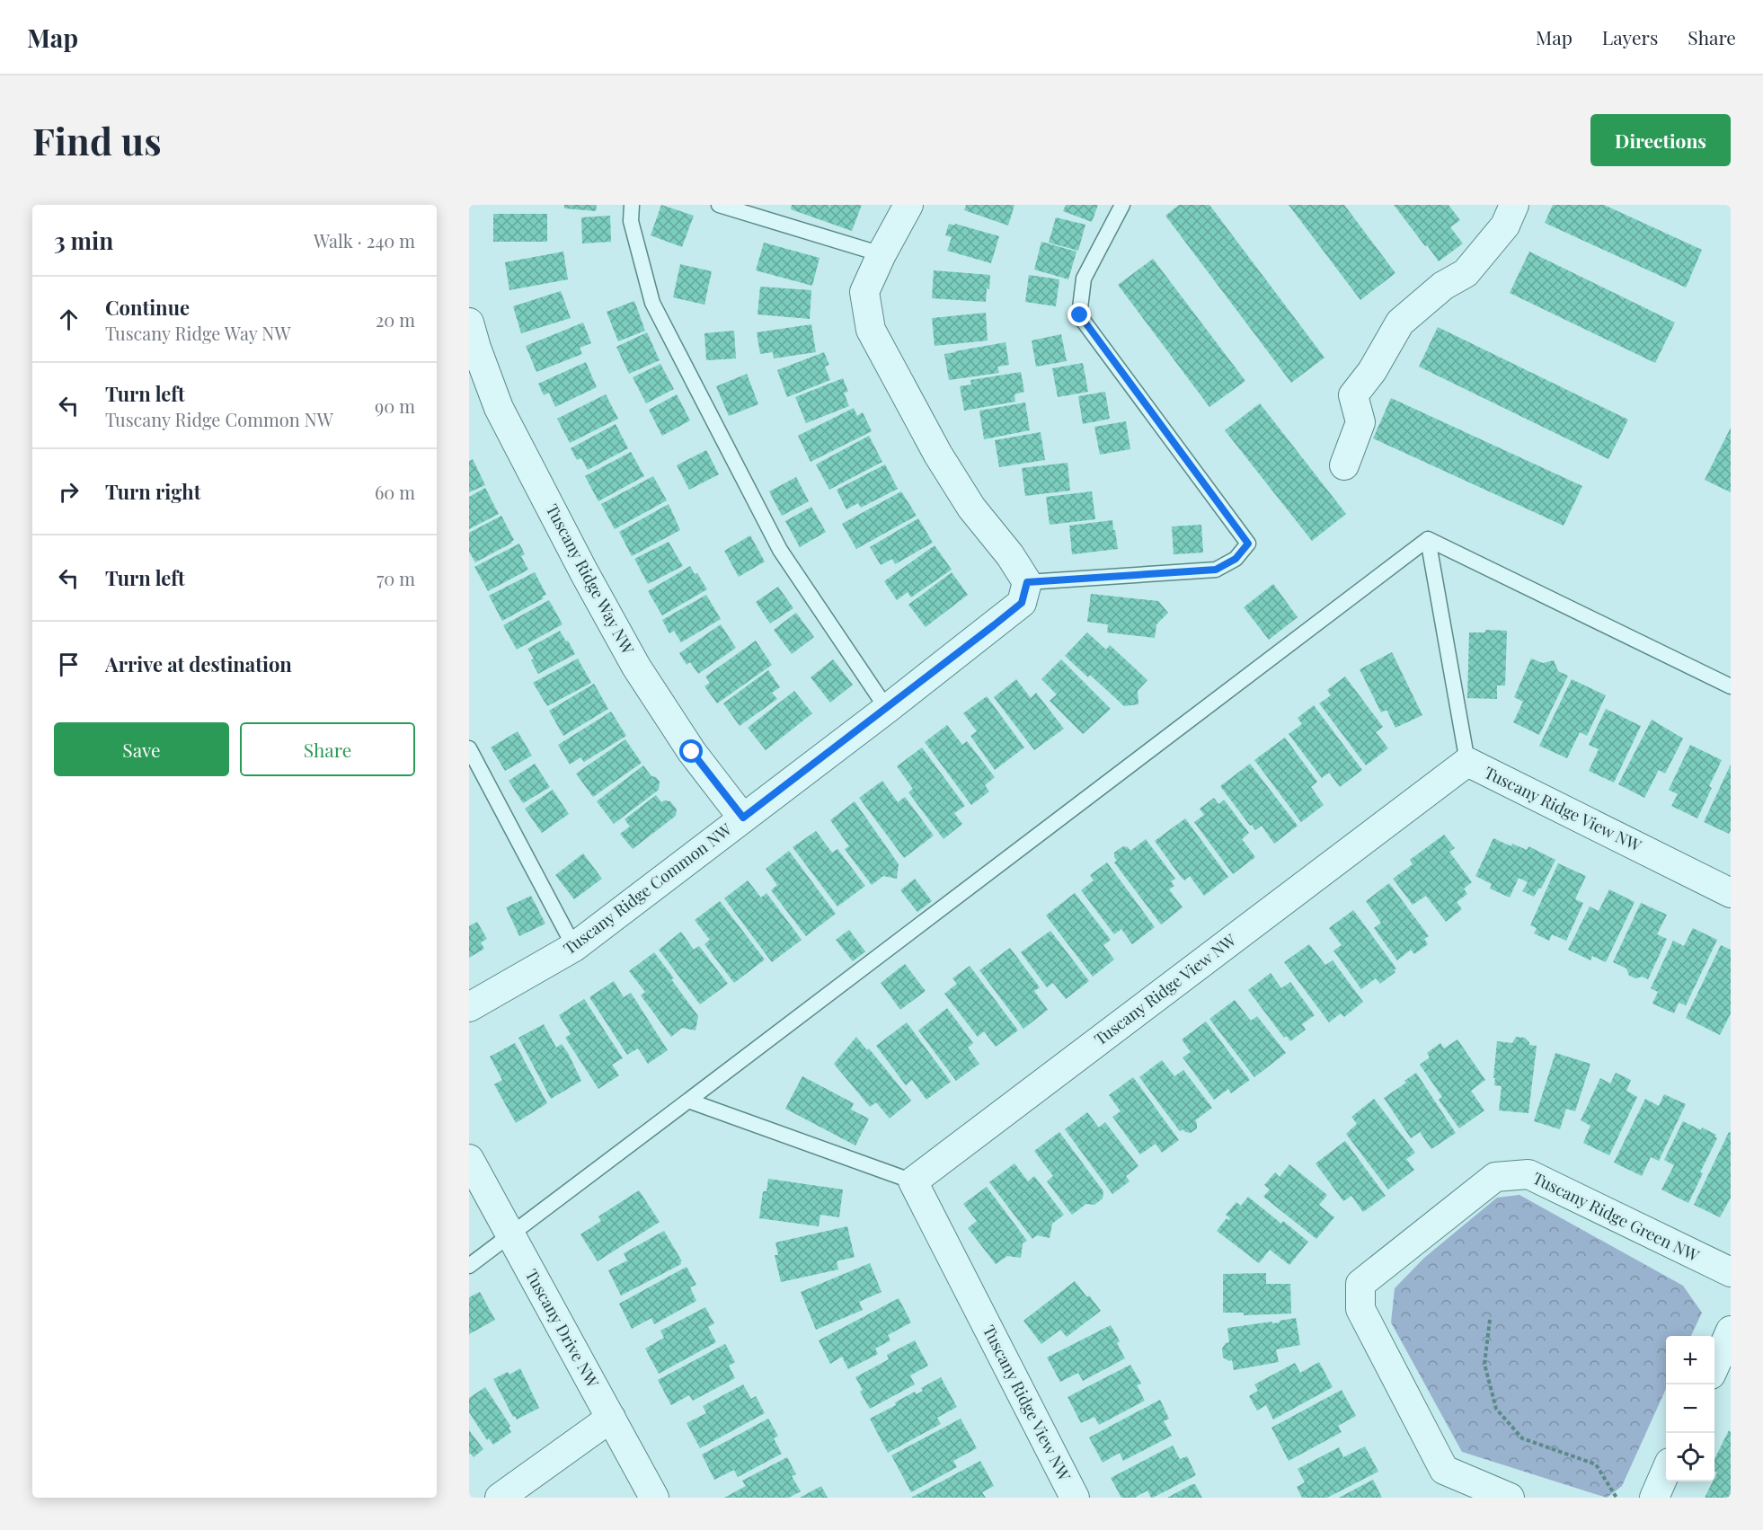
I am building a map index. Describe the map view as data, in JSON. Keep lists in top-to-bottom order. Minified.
{"streets":{"street":["Tuscany Ridge Way NW","Tuscany Ridge View NW","Tuscany Ridge Common NW","Tuscany Ridge Green NW","Tuscany Drive NW"]},"crossings":[["Tuscany Ridge Way NW","Tuscany Ridge Common NW"]],"page":{"header":"Map","nav":["Map","Layers","Share"],"buttons":["Directions",["Save","Share"]],"title":"Find us","heading":["3 min","Walk · 240 m"],"list":[["Continue","Tuscany Ridge Way NW","20 m"],["Turn left","Tuscany Ridge Common NW","90 m"],["Turn right","60 m"],["Turn left","70 m"],"Arrive at destination"],"map_buttons":["+","−"]}}
